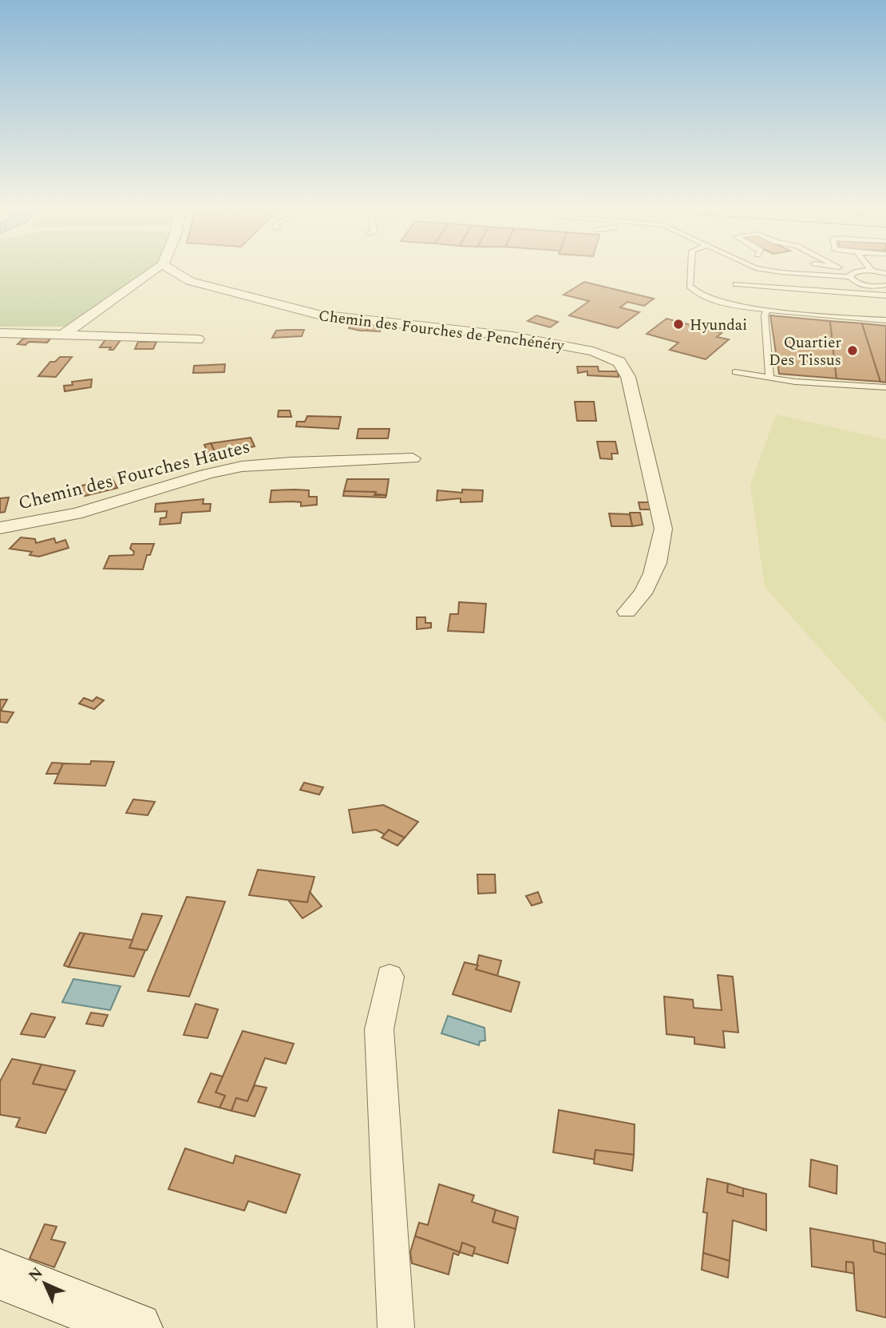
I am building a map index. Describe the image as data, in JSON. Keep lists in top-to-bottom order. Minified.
{"streets":{"street":["Chemin des Fourches de Penchénéry","Chemin des Fourches Hautes"]},"places":["Hyundai","Quartier Des Tissus"],"north":"top left"}
